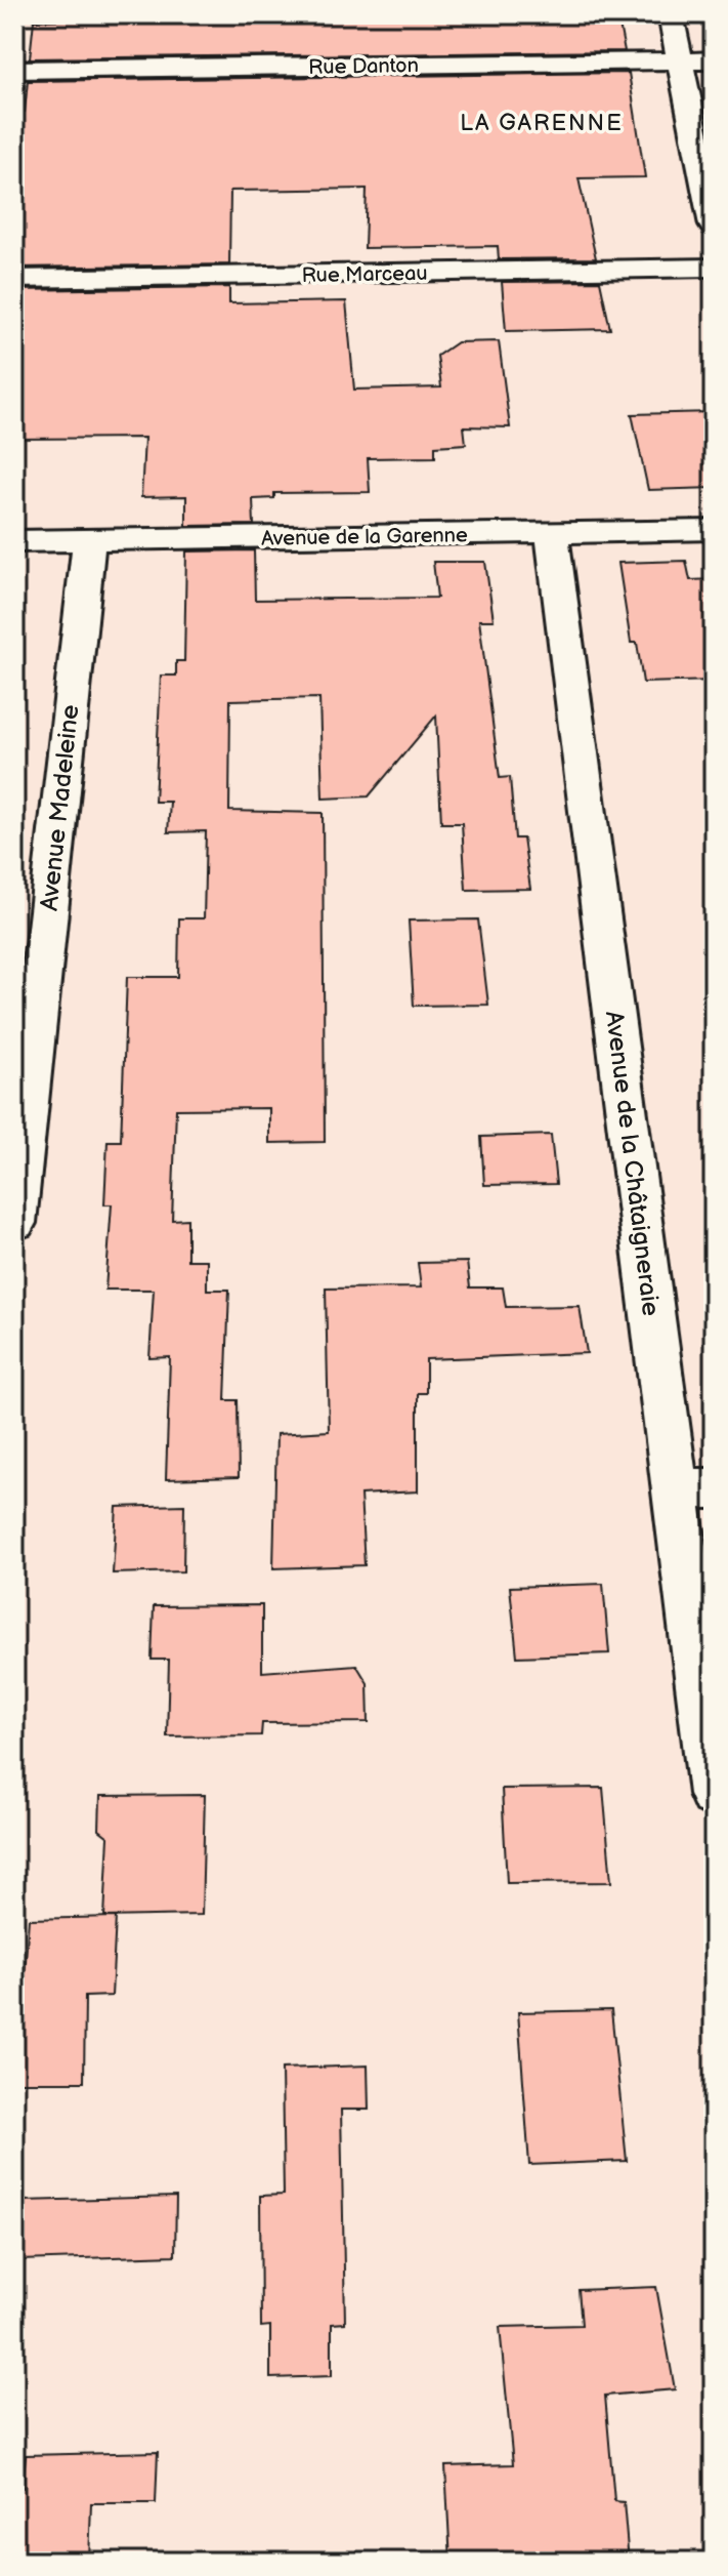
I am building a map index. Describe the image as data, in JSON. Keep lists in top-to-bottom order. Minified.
{"streets":{"street":["Rue Danton","Rue Marceau","Avenue de la Garenne","Avenue Madeleine","Avenue de la Châtaigneraie"]},"crossings":[["Avenue de la Garenne","Avenue Madeleine"],["Avenue de la Garenne","Avenue de la Châtaigneraie"]],"districts":["LA GARENNE"]}
